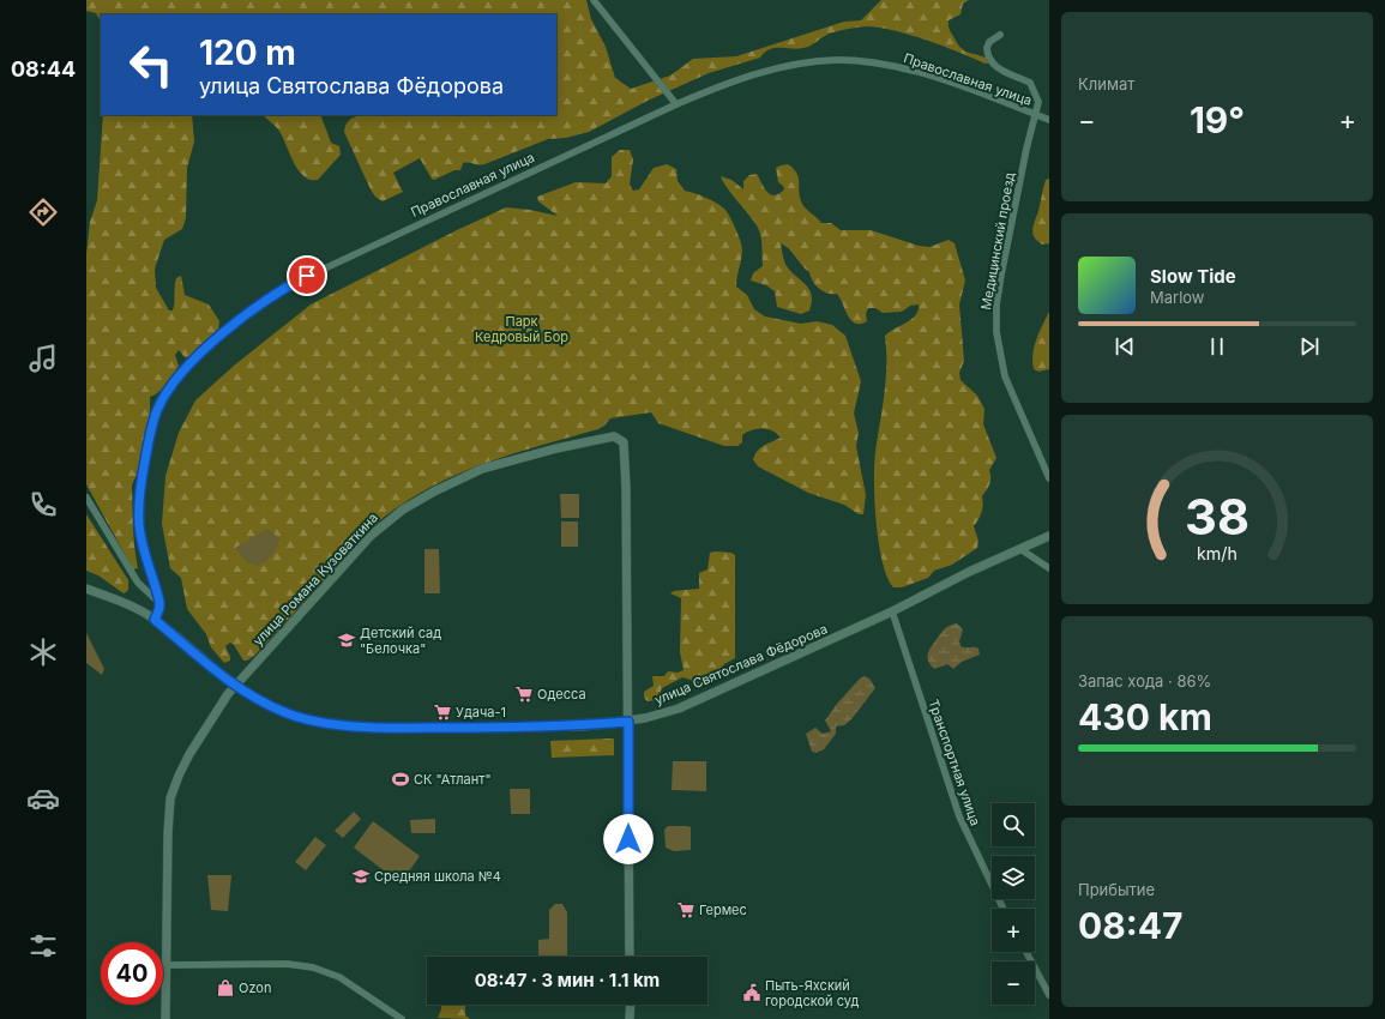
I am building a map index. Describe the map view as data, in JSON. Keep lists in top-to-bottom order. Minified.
{"streets":{"street":["Православная улица","Медицинский проезд","улица Романа Кузоваткина","улица Святослава Фёдорова","Транспортная улица"]},"crossings":[["Православная улица","Медицинский проезд"],["улица Романа Кузоваткина","улица Святослава Фёдорова"],["улица Святослава Фёдорова","Транспортная улица"]],"parks":["Парк Кедровый Бор"],"places":{"school or university":["Детский сад \"Белочка\"","Средняя школа №4"],"supermarket":["Одесса","Удача-1","Гермес"],"sports":["СК \"Атлант\""],"shop":["Ozon"],"public building":["Пыть-Яхский городской суд"]},"page":{"tabs":"08:44","tile":["Климат",["Запас хода · 86%","430 km"],["Прибытие","08:47"]],"turn":["120 m","улица Святослава Фёдорова"],"heat":["−","19°","+"],"song":["Slow Tide","Marlow"],"map_buttons":["+","−"],"limit":"40","trip":"08:47 · 3 мин · 1.1 km","gauge":["38","km/h"]}}
